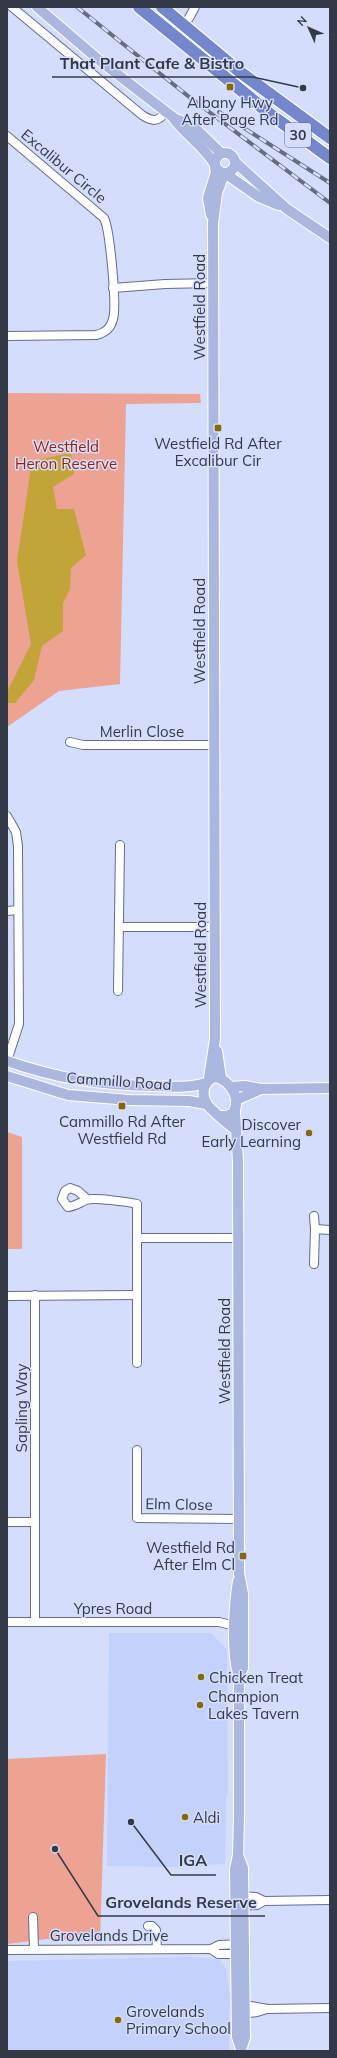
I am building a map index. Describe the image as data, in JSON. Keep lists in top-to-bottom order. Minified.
{"streets":{"highway":["30"],"main road":["Westfield Road","Cammillo Road"],"street":["Excalibur Circle","Merlin Close","Sapling Way","Elm Close","Ypres Road","Grovelands Drive"]},"crossings":[["Westfield Road","Merlin Close"],["Westfield Road","Cammillo Road"],["Westfield Road","Elm Close"],["Westfield Road","Ypres Road"],["Westfield Road","Grovelands Drive"],["Sapling Way","Ypres Road"]],"parks":["Westfield Heron Reserve"],"places":{"transit":["Albany Hwy After Page Rd","Westfield Rd After Excalibur Cir","Cammillo Rd After Westfield Rd","Westfield Rd After Elm Cl"],"other":["That Plant Cafe & Bistro","Discover Early Learning","Chicken Treat","Champion Lakes Tavern","Aldi","IGA","Grovelands Reserve","Grovelands Primary School"]},"north":"top left"}
